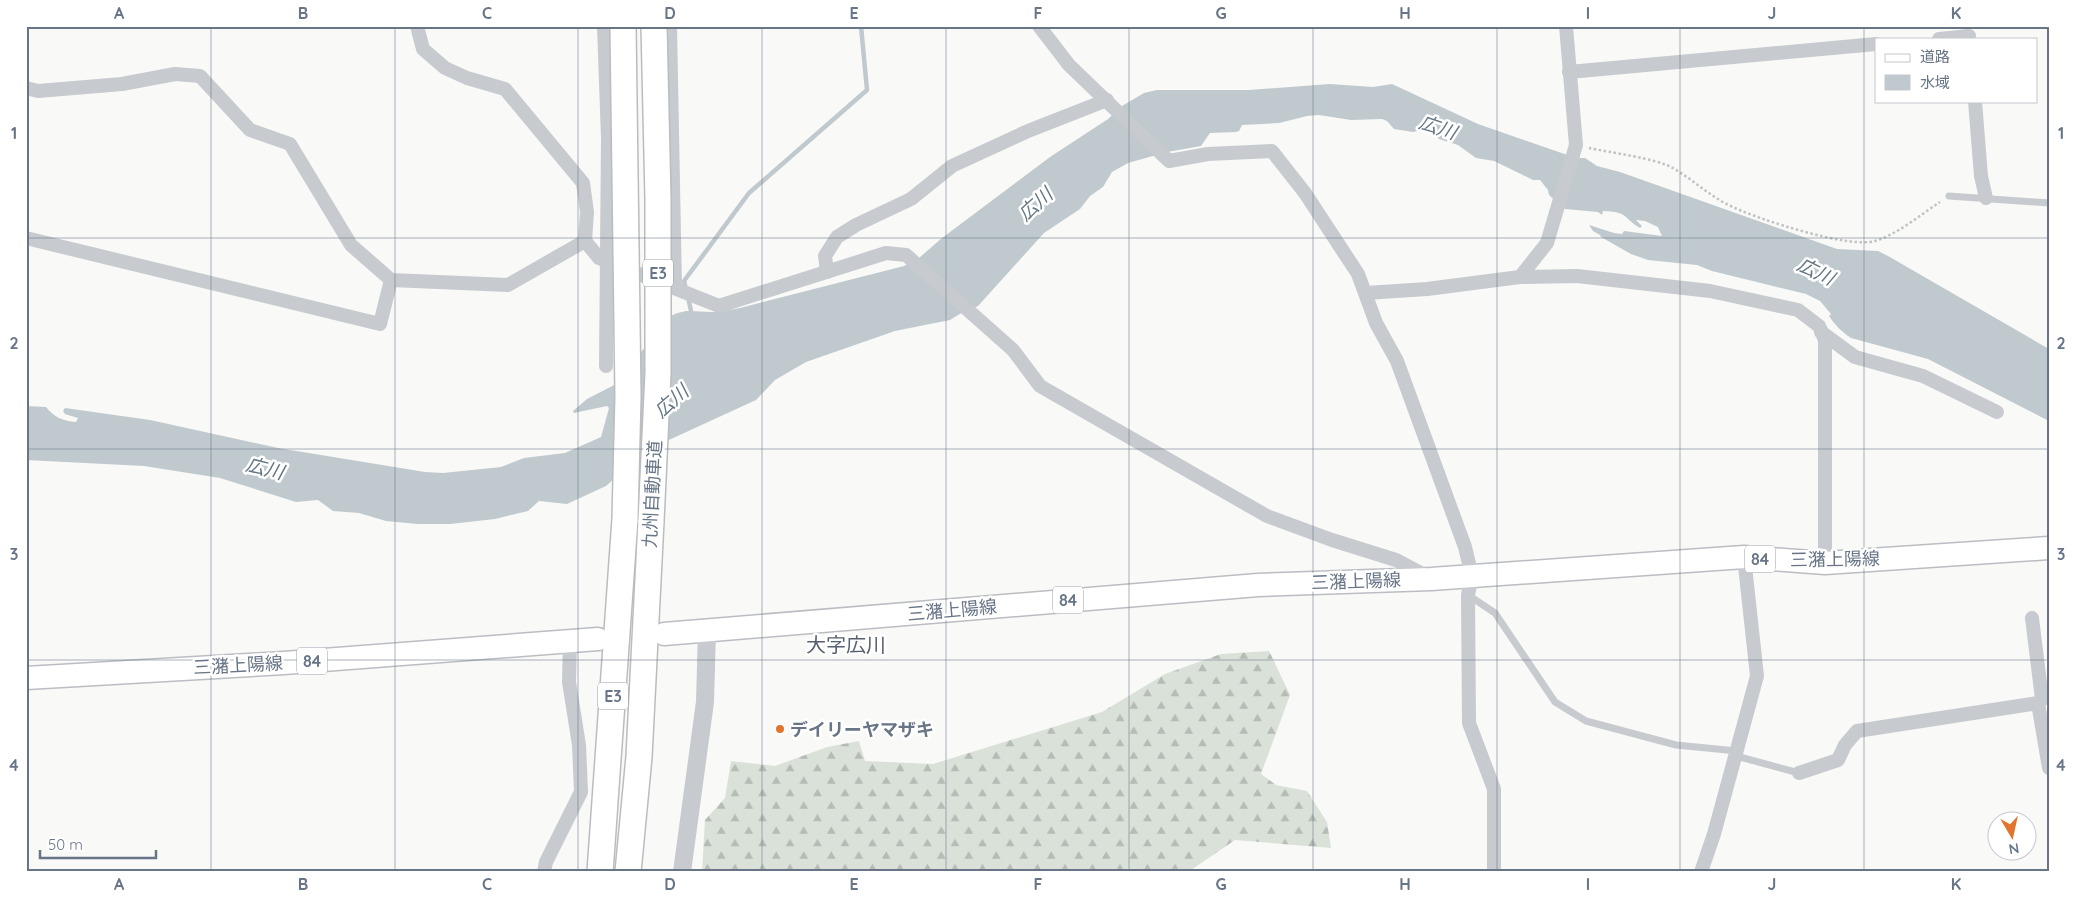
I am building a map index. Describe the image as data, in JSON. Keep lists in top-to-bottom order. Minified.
{"streets":{"highway":["E3","九州自動車道"],"main road":["84","三潴上陽線"]},"districts":["大字広川"],"water":["広川"],"places":["デイリーヤマザキ"],"legend":["道路","水域"],"scale_bar":"50 m","north":"bottom","grid":{"columns":["A","B","C","D","E","F","G","H","I","J","K"],"rows":["1","2","3","4"]}}
